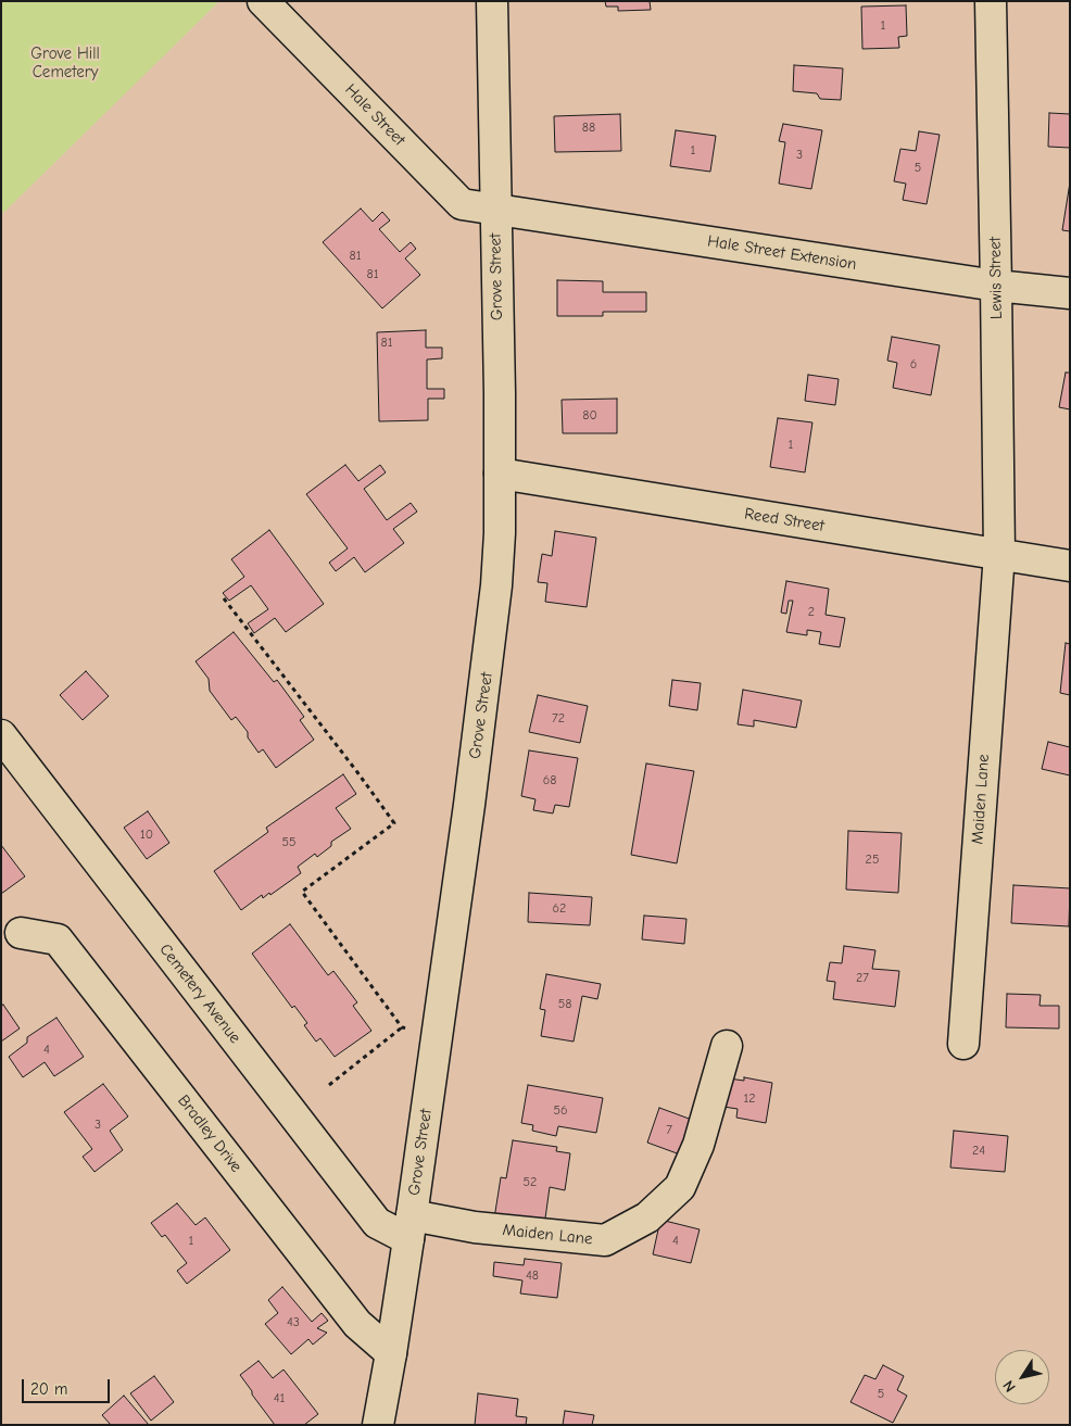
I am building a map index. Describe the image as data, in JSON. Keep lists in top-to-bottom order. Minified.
{"streets":{"street":["Hale Street","Hale Street Extension","Grove Street","Lewis Street","Reed Street","Maiden Lane","Cemetery Avenue","Bradley Drive"]},"crossings":[["Hale Street","Hale Street Extension"],["Hale Street","Grove Street"],["Hale Street Extension","Grove Street"],["Hale Street Extension","Lewis Street"],["Grove Street","Reed Street"],["Grove Street","Maiden Lane"],["Grove Street","Cemetery Avenue"],["Grove Street","Bradley Drive"],["Lewis Street","Reed Street"],["Lewis Street","Maiden Lane"],["Reed Street","Maiden Lane"],["Maiden Lane","Cemetery Avenue"]],"parks":["Grove Hill Cemetery"],"house_numbers":["1","88","1","3","5","81","81","81","6","80","1","2","72","68","10","55","25","62","27","58","4","12","56","3","7","24","52","1","4","48","43","5","41"],"scale_bar":"20 m","north":"bottom left"}
